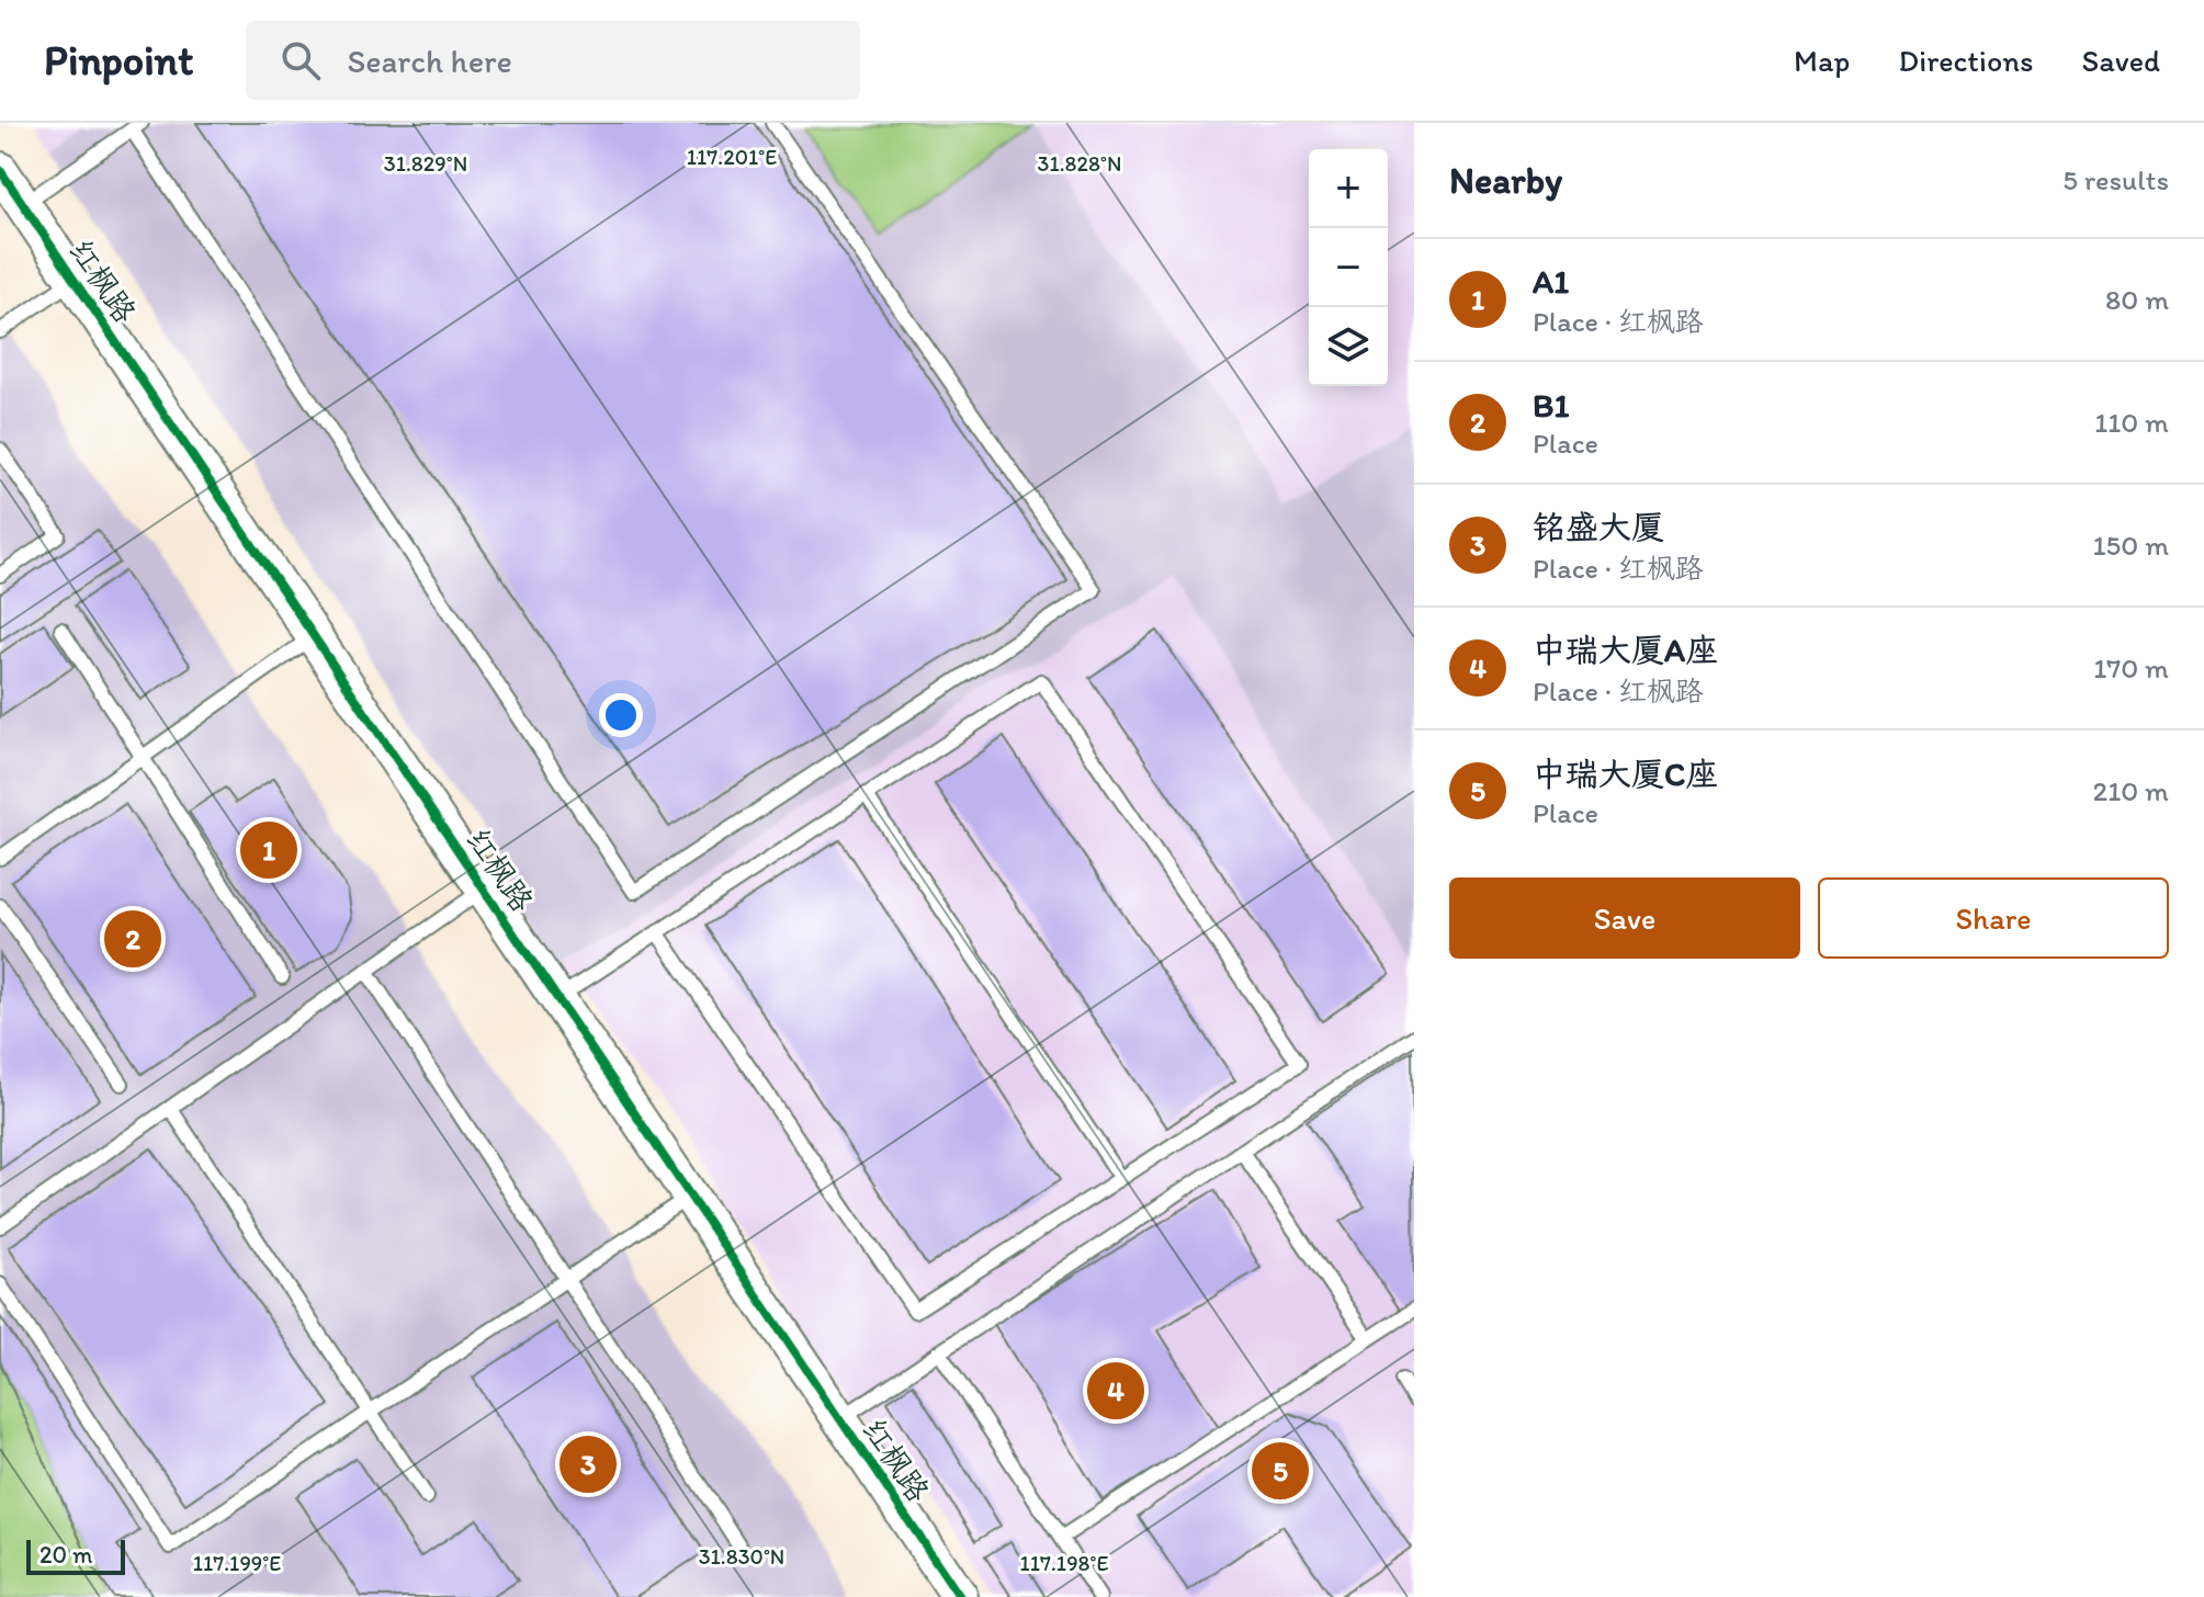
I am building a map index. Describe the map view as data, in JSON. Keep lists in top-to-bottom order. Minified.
{"streets":{"street":["红枫路"]},"scale_bar":"20 m","page":{"header":"Pinpoint","search":"Search here","nav":["Map","Directions","Saved"],"heading":["Nearby","5 results"],"map_buttons":["+","−"],"list":[{"mark":"1","name":"A1","note":"Place · 红枫路","value":"80 m"},{"mark":"2","name":"B1","note":"Place","value":"110 m"},{"mark":"3","name":"铭盛大厦","note":"Place · 红枫路","value":"150 m"},{"mark":"4","name":"中瑞大厦A座","note":"Place · 红枫路","value":"170 m"},{"mark":"5","name":"中瑞大厦C座","note":"Place","value":"210 m"}],"pins":["1","2","4","3","5"],"buttons":["Save","Share"],"scale":"20 m"},"coordinates":["117.201°E","31.829°N","31.828°N","31.830°N","117.199°E","117.198°E"]}
